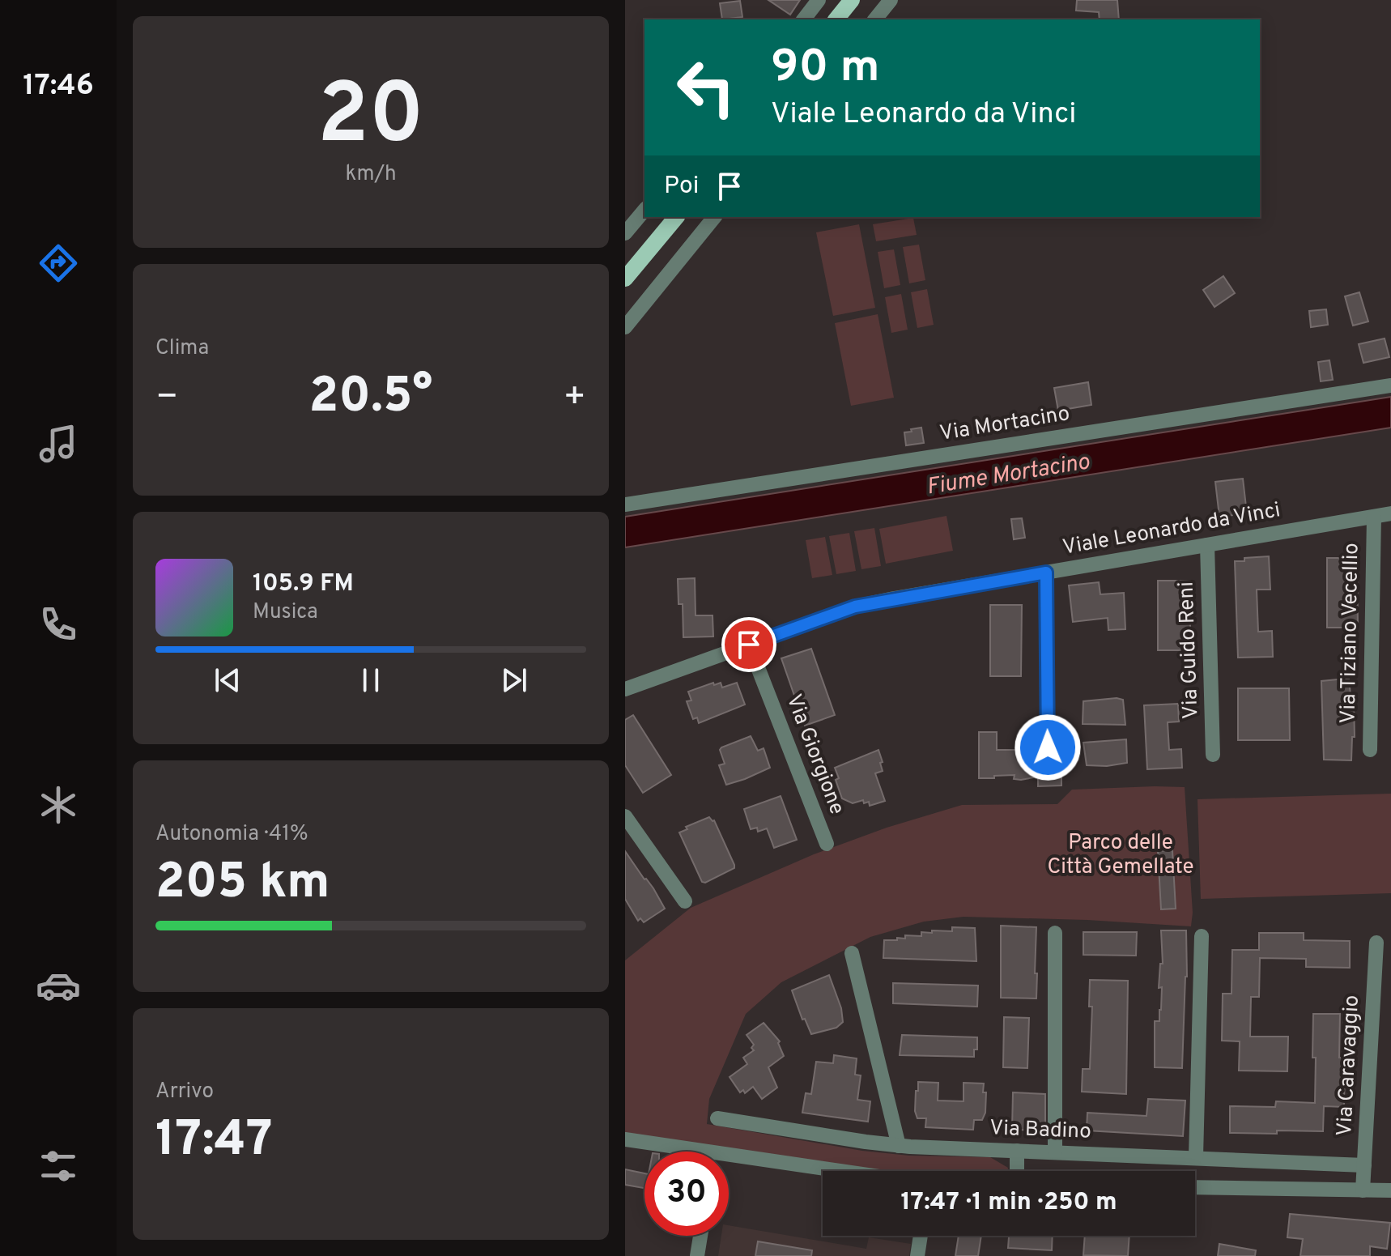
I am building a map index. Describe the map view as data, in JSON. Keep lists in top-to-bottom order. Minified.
{"streets":{"street":["Via Mortacino","Viale Leonardo da Vinci","Via Tiziano Vecellio","Via Guido Reni","Via Giorgione","Via Caravaggio","Via Badino"]},"crossings":[["Viale Leonardo da Vinci","Via Tiziano Vecellio"],["Viale Leonardo da Vinci","Via Guido Reni"],["Viale Leonardo da Vinci","Via Giorgione"],["Via Caravaggio","Via Badino"]],"water":["Fiume Mortacino"],"parks":["Parco delle Città Gemellate"],"page":{"tabs":"17:46","tile":[["20","km/h"],"Clima",["Autonomia · 41%","205 km"],["Arrivo","17:47"]],"turn":["90 m","Viale Leonardo da Vinci"],"then":"Poi","heat":["−","20.5°","+"],"song":["105.9 FM","Musica"],"limit":"30","trip":"17:47 · 1 min · 250 m"}}
